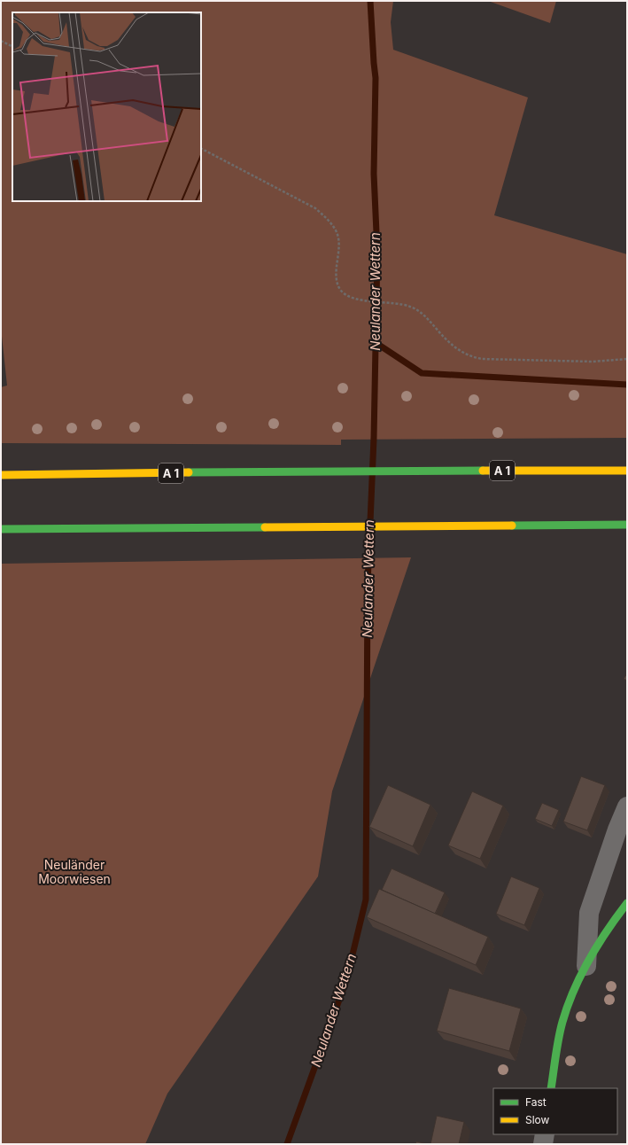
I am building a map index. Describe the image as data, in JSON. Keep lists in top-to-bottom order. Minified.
{"streets":{"main road":["A 1"]},"water":["Neulander Wettern"],"parks":["Neuländer Moorwiesen"],"legend":["Fast","Slow"]}
